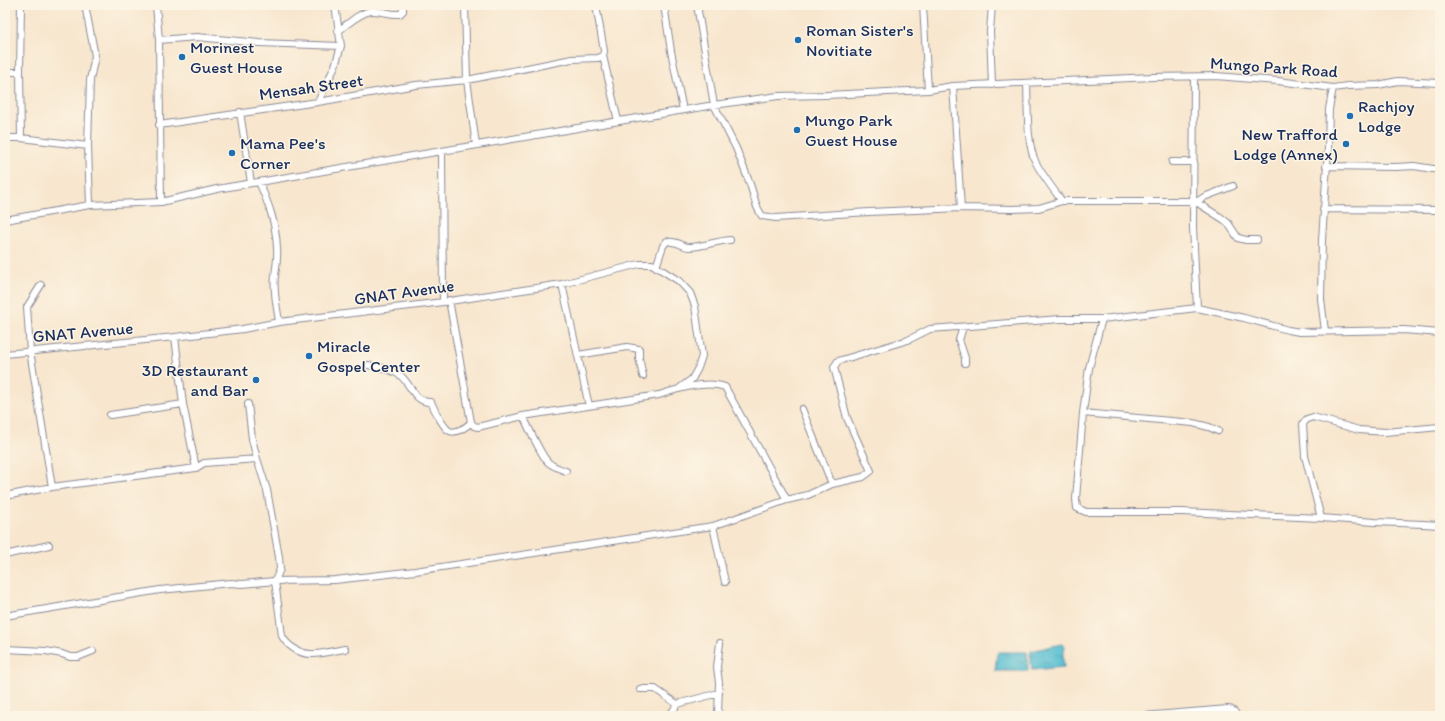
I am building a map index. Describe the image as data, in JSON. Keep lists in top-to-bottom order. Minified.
{"streets":{"street":["Mungo Park Road","Mensah Street","GNAT Avenue"]},"places":["Roman Sister's Novitiate","Morinest Guest House","Rachjoy Lodge","Mungo Park Guest House","New Trafford Lodge (Annex)","Mama Pee's Corner","Miracle Gospel Center","3D Restaurant and Bar"]}
